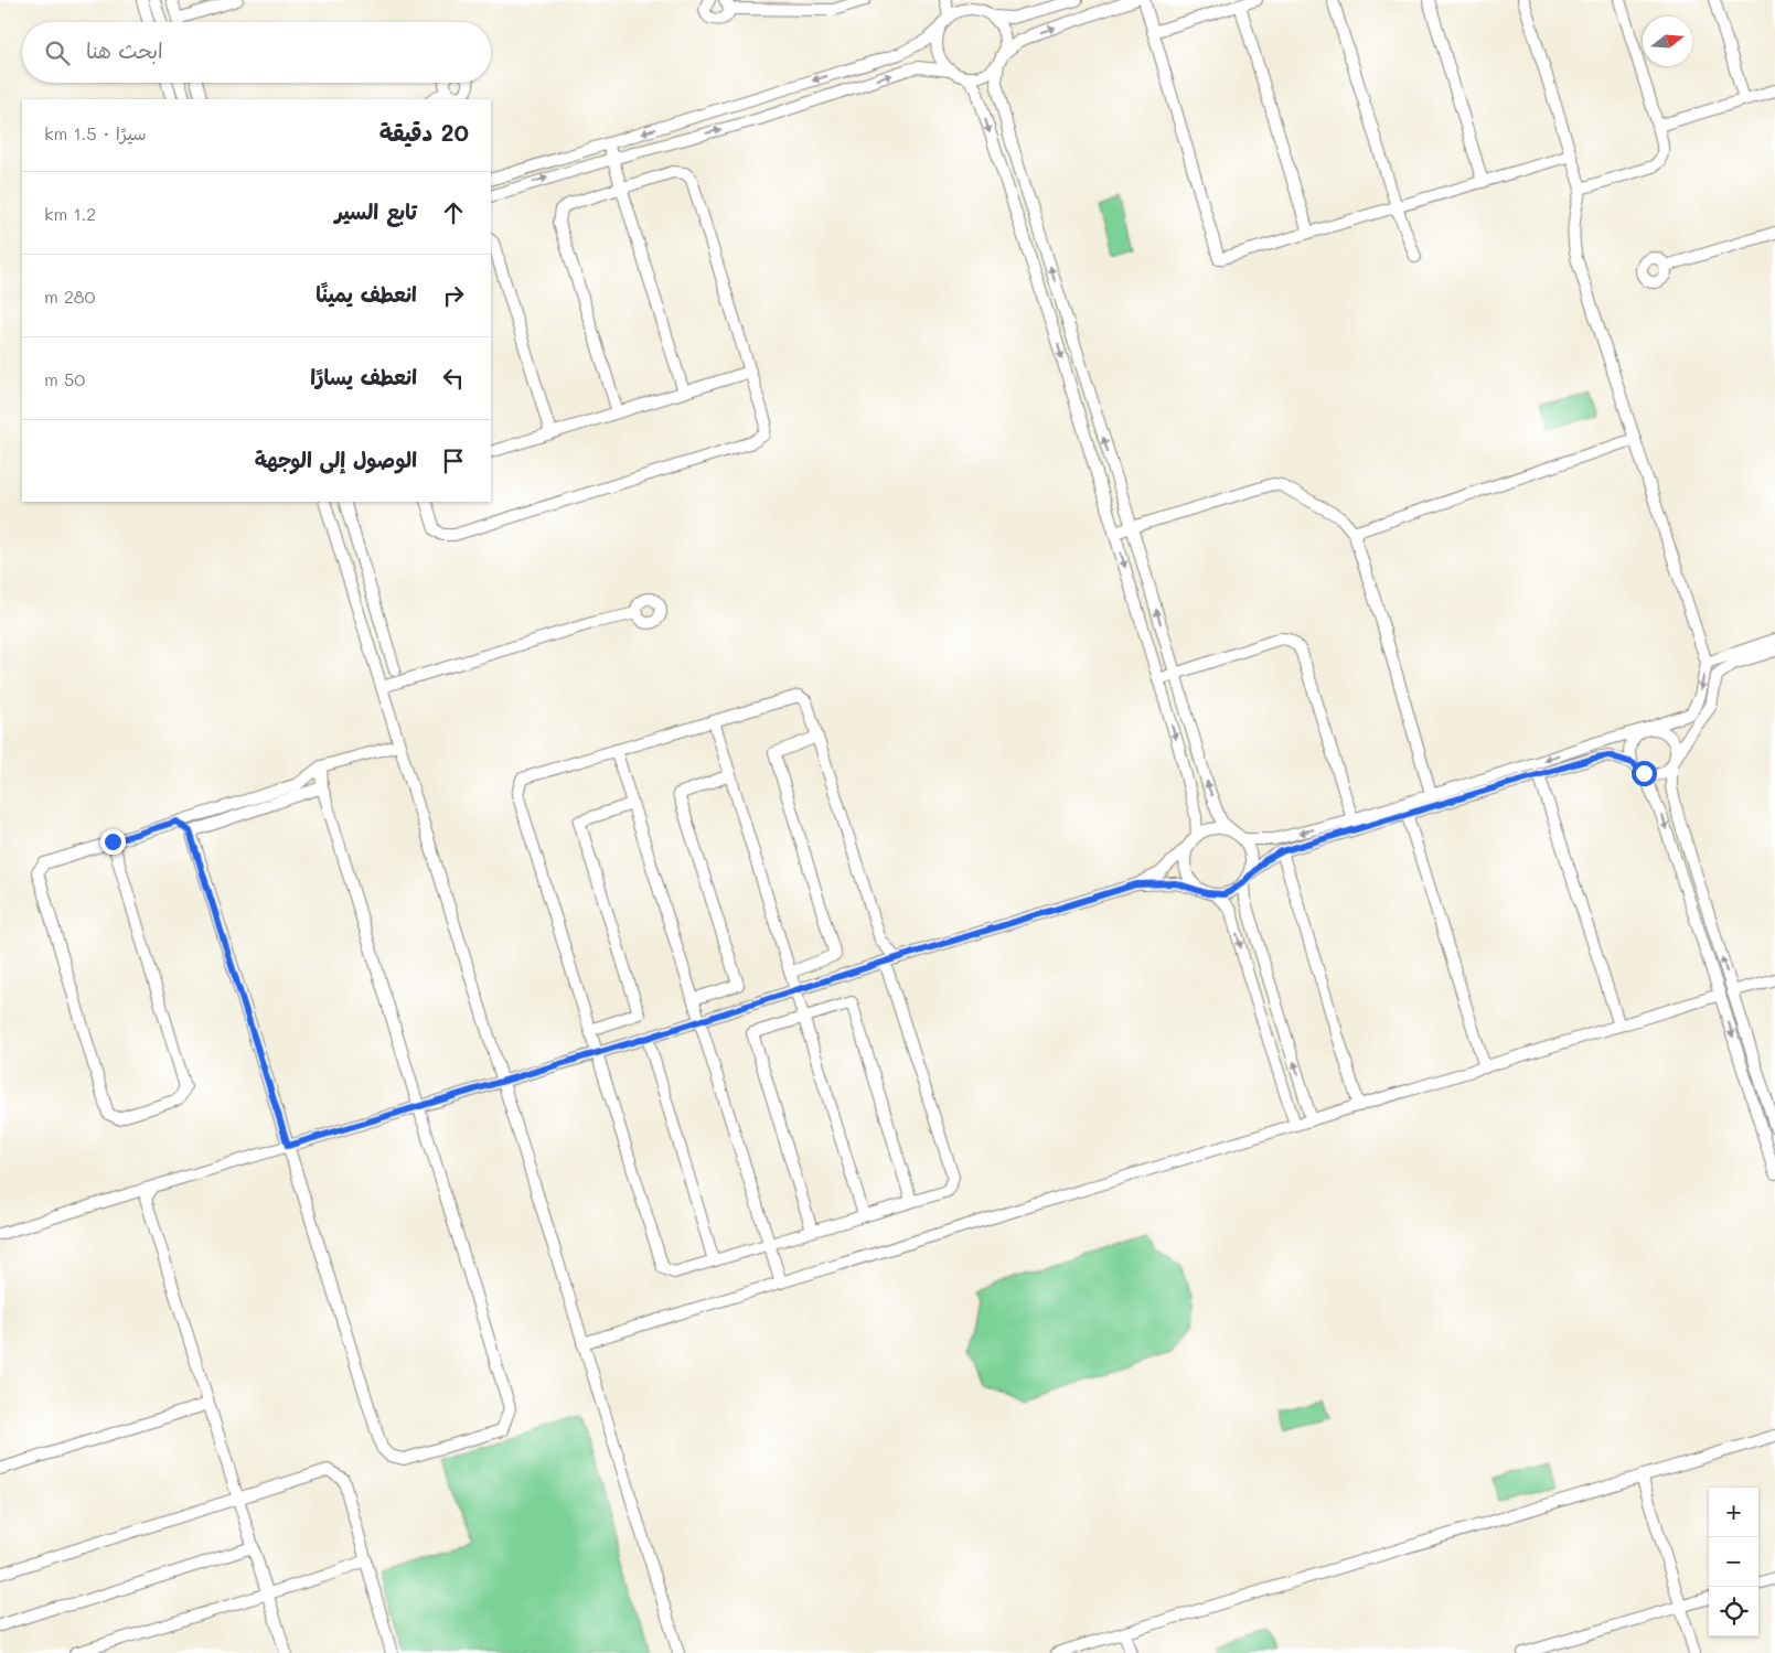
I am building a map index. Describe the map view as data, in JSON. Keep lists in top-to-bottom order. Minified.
{"north":"right","page":{"search":"ابحث هنا","heading":["20 دقيقة","سيرًا · 1.5 km"],"list":[["تابع السير","1.2 km"],["انعطف يمينًا","280 m"],["انعطف يسارًا","50 m"],"الوصول إلى الوجهة"],"map_buttons":["+","−"]}}
